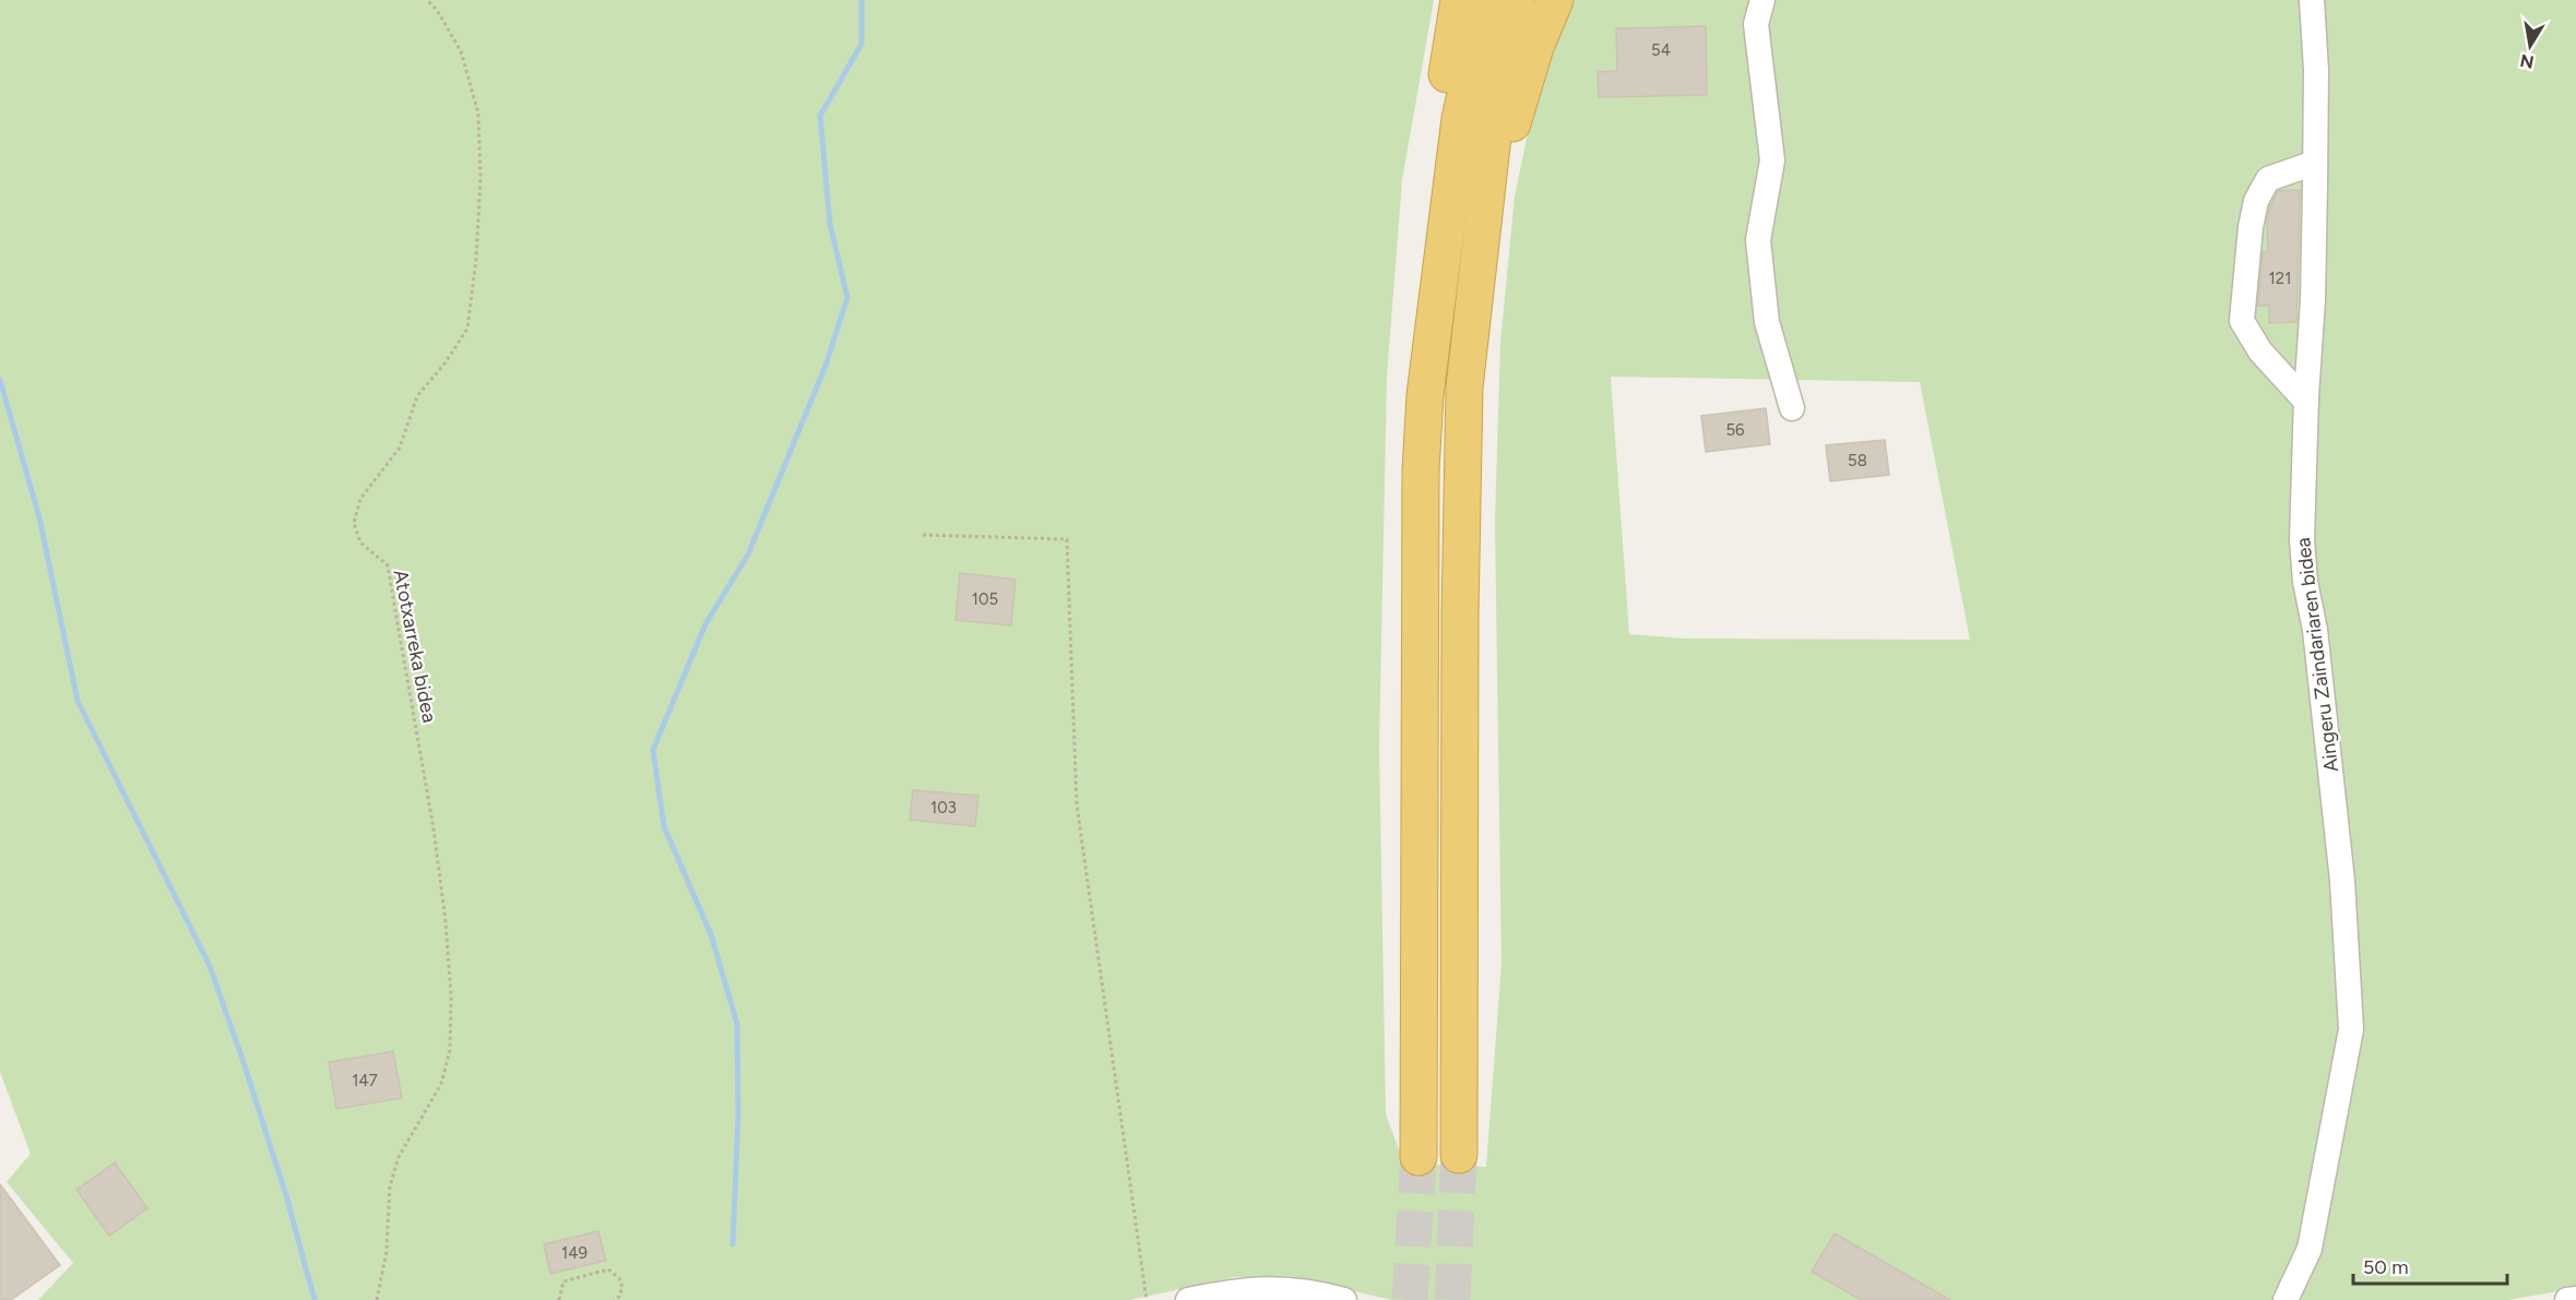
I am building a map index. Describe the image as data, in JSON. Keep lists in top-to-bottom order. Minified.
{"streets":{"street":["Aingeru Zaindariaren bidea"],"path":["Atotxarreka bidea"]},"house_numbers":["54","121","56","58","105","103","147","149"],"scale_bar":"50 m","north":"bottom"}
